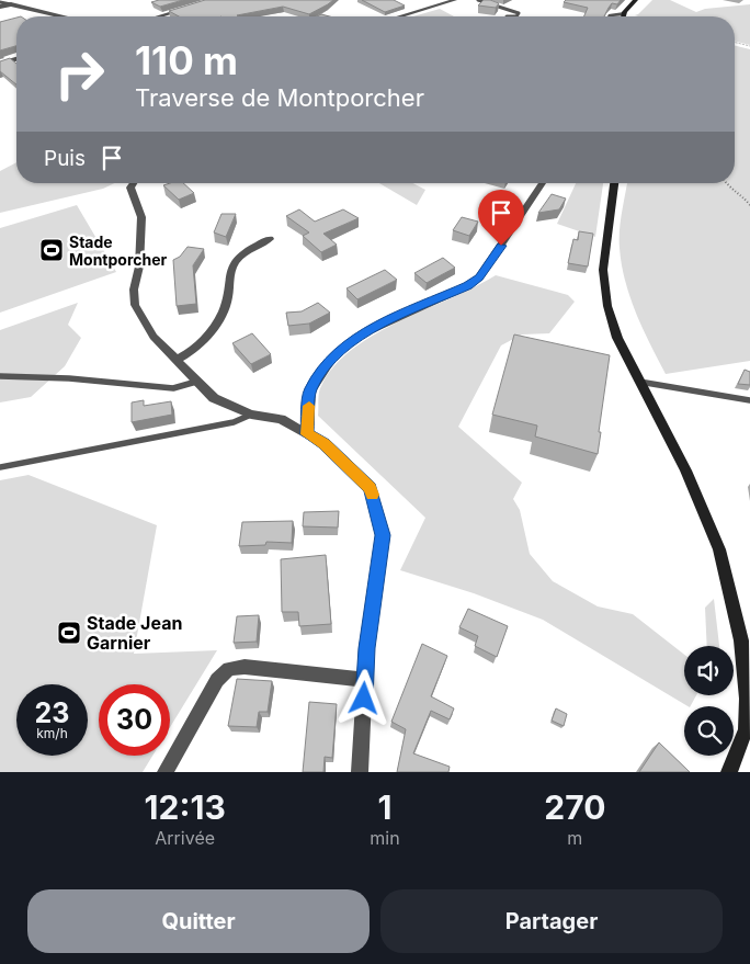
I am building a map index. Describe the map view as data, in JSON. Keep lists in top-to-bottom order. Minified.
{"places":{"sports":["Stade Montporcher","Stade Jean Garnier"]},"page":{"turn":["110 m","Traverse de Montporcher"],"then":"Puis","speed":"23 km/h","limit":"30","eta":["12:13","Arrivée","1","min","270","m"],"buttons":["Quitter","Partager"]}}
